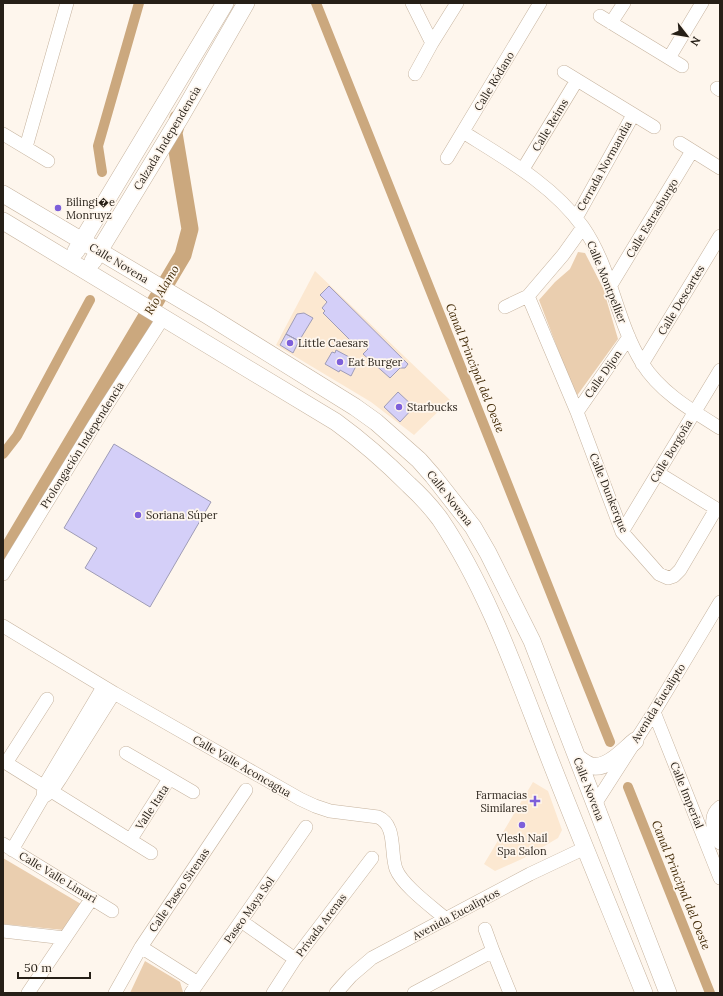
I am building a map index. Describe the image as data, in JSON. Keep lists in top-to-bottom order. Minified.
{"streets":{"main road":["Calzada Independencia","Calle Novena"],"street":["Calle Ródano","Calle Reims","Cerrada Normandia","Calle Estrasburgo","Calle Montpellier","Calle Descartes","Calle Dijon","Prolongación Independencia","Calle Borgoña","Calle Dunkerque","Avenida Eucalipto","Calle Valle Aconcagua","Calle Imperial","Valle Itata","Calle Valle Limari","Calle Paseo Sirenas","Paseo Maya Sol","Avenida Eucaliptos","Privada Arenas"]},"crossings":[["Calle Ródano","Calle Montpellier"],["Calle Reims","Calle Montpellier"],["Calzada Independencia","Calle Novena"],["Cerrada Normandia","Calle Montpellier"],["Cerrada Normandia","Calle Dunkerque"],["Calle Estrasburgo","Calle Montpellier"],["Calle Novena","Prolongación Independencia"],["Calle Novena","Avenida Eucalipto"],["Calle Novena","Avenida Eucaliptos"],["Calle Montpellier","Calle Descartes"],["Calle Montpellier","Calle Dijon"],["Calle Montpellier","Calle Borgoña"],["Calle Dijon","Calle Dunkerque"],["Calle Borgoña","Calle Dunkerque"],["Avenida Eucalipto","Calle Imperial"],["Calle Valle Aconcagua","Avenida Eucaliptos"]],"water":["Río Alamo","Canal Principal del Oeste"],"places":{"other":["Bilingi�e Monruyz","Little Caesars","Eat Burger","Starbucks","Soriana Súper","Vlesh Nail Spa Salon"],"health":["Farmacias Similares"]},"scale_bar":"50 m","north":"bottom right"}
